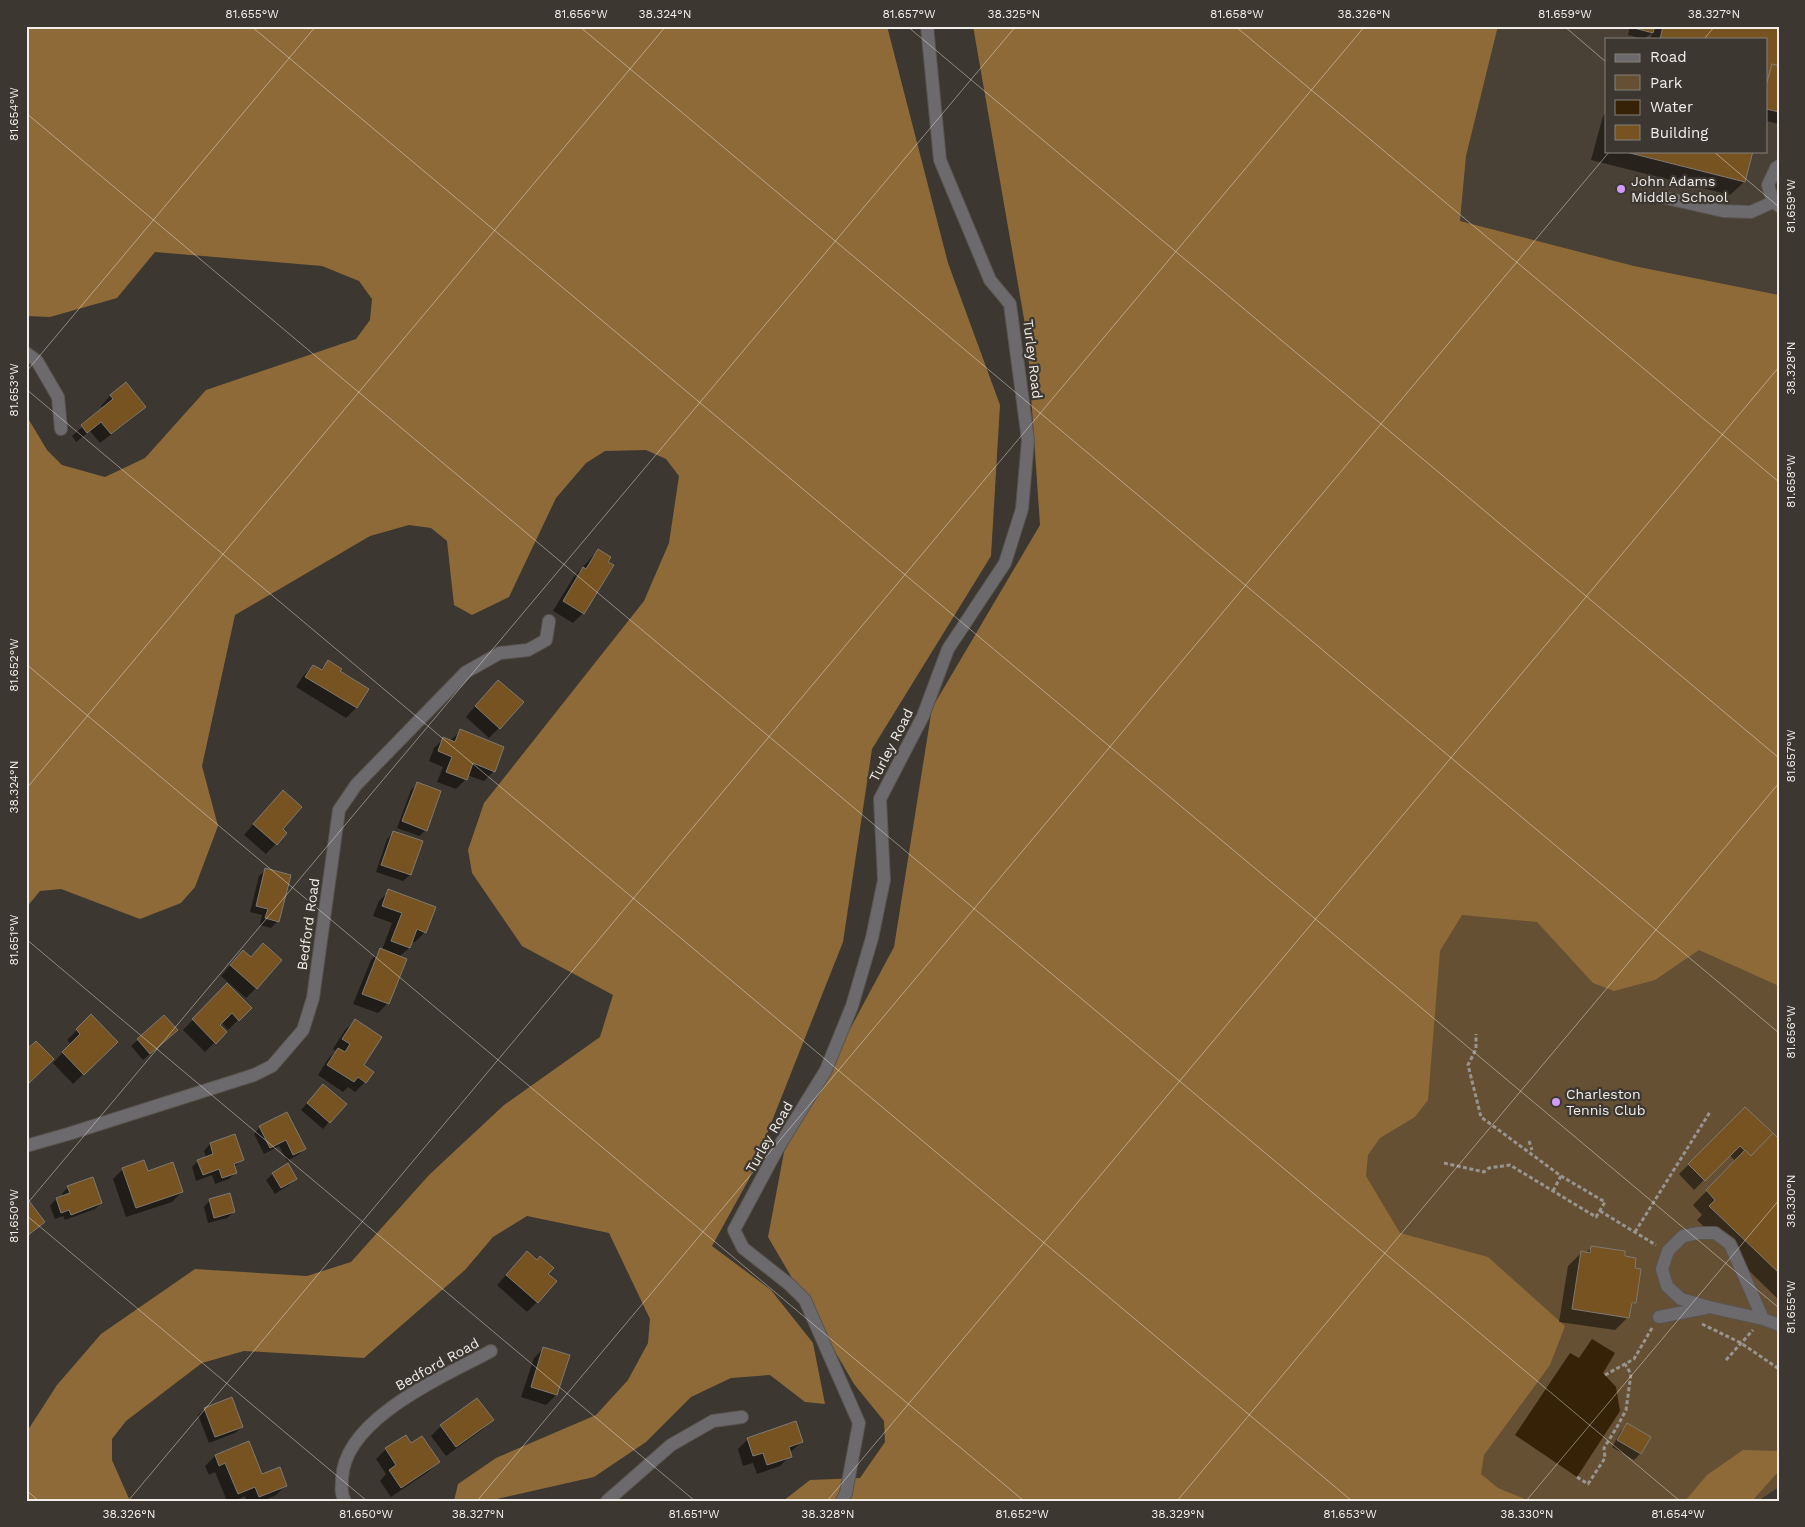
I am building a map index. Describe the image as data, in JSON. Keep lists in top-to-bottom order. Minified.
{"streets":{"street":["Turley Road","Bedford Road"]},"places":["John Adams Middle School","Charleston Tennis Club"],"legend":["Road","Park","Water","Building"],"coordinates":["81.655°W","81.656°W","38.324°N","81.657°W","38.325°N","81.658°W","38.326°N","81.659°W","38.327°N","81.654°W","38.328°N","81.653°W","81.652°W","81.651°W","38.330°N","81.650°W","38.329°N"]}
